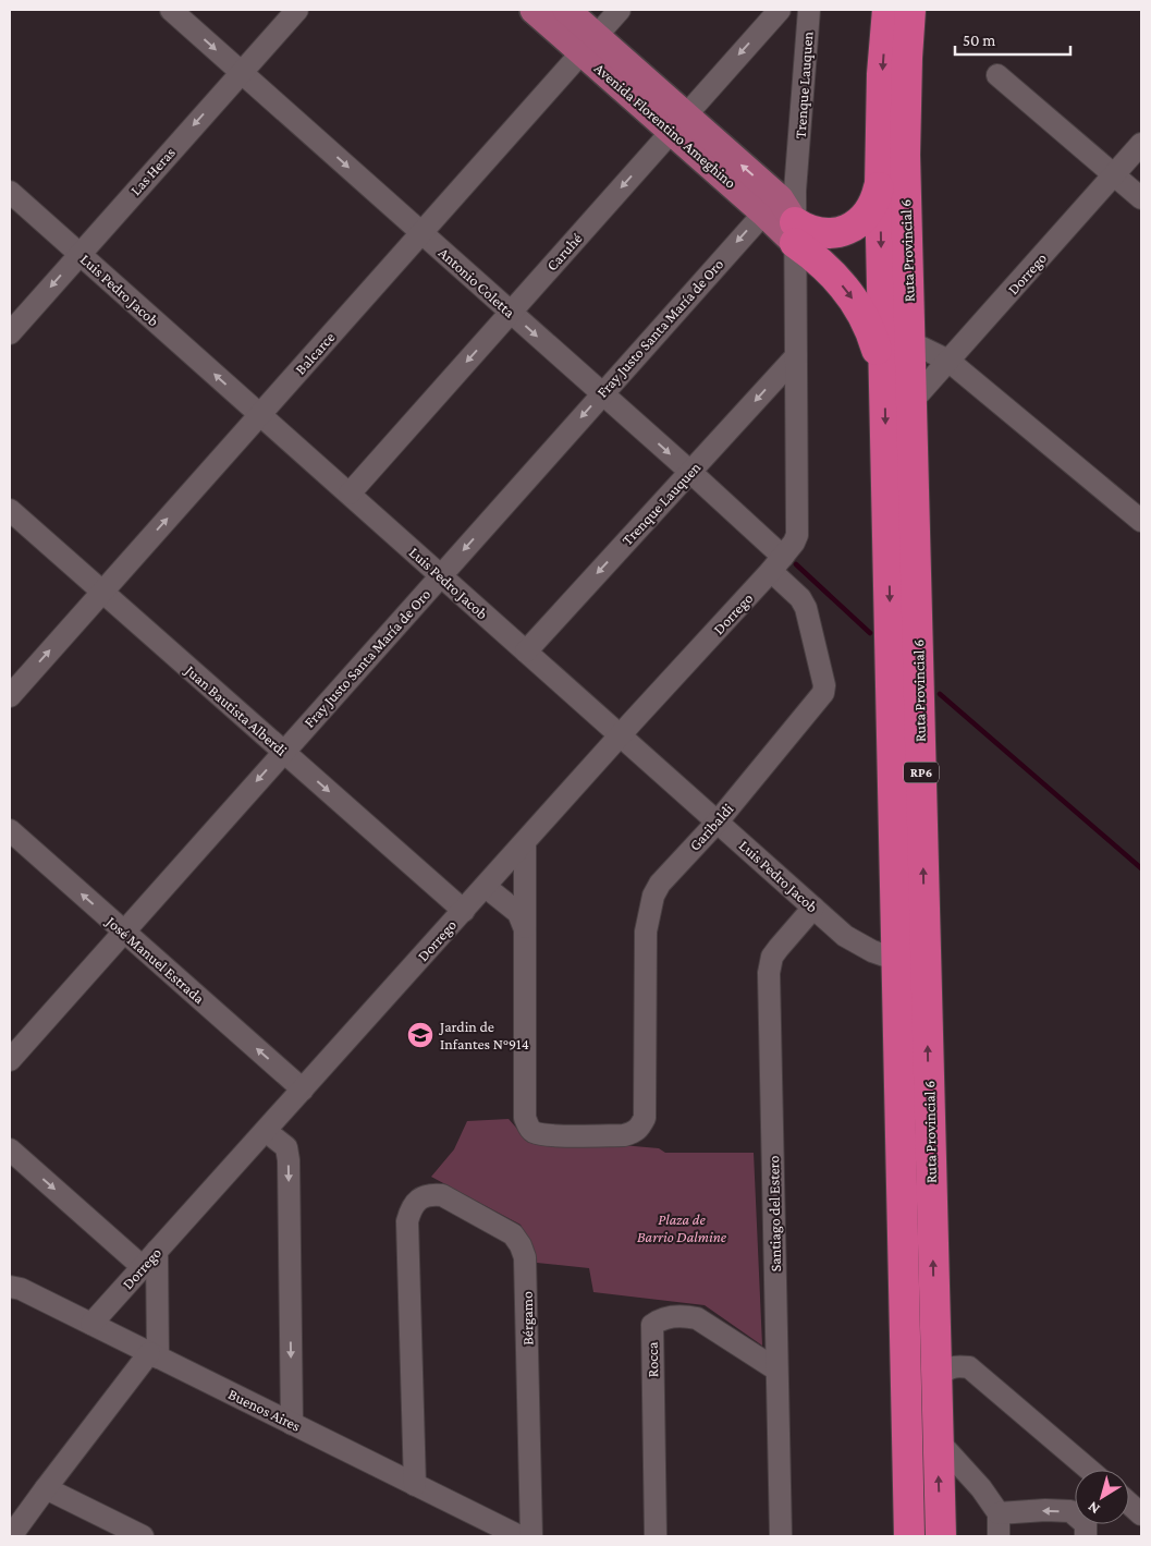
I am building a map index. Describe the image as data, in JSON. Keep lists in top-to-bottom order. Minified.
{"streets":{"highway":["Ruta Provincial 6","RP6"],"main road":["Avenida Florentino Ameghino"],"street":["Trenque Lauquen","Las Heras","Caruhé","Dorrego","Antonio Coletta","Luis Pedro Jacob","Fray Justo Santa María de Oro","Balcarce","Juan Bautista Alberdi","Garibaldi","José Manuel Estrada","Santiago del Estero","Bérgamo","Rocca","Buenos Aires"]},"crossings":[["Trenque Lauquen","Avenida Florentino Ameghino"],["Trenque Lauquen","Dorrego"],["Trenque Lauquen","Antonio Coletta"],["Trenque Lauquen","Luis Pedro Jacob"],["Trenque Lauquen","Fray Justo Santa María de Oro"],["Trenque Lauquen","Garibaldi"],["Avenida Florentino Ameghino","Caruhé"],["Avenida Florentino Ameghino","Fray Justo Santa María de Oro"],["Avenida Florentino Ameghino","Balcarce"],["Las Heras","Antonio Coletta"],["Las Heras","Luis Pedro Jacob"],["Ruta Provincial 6","Dorrego"],["Ruta Provincial 6","Luis Pedro Jacob"],["Caruhé","Antonio Coletta"],["Caruhé","Luis Pedro Jacob"],["Dorrego","Antonio Coletta"],["Dorrego","Luis Pedro Jacob"],["Dorrego","Juan Bautista Alberdi"],["Dorrego","Garibaldi"],["Dorrego","José Manuel Estrada"],["Dorrego","Buenos Aires"],["Antonio Coletta","Fray Justo Santa María de Oro"],["Antonio Coletta","Balcarce"],["Antonio Coletta","Garibaldi"],["Luis Pedro Jacob","Fray Justo Santa María de Oro"],["Luis Pedro Jacob","Balcarce"],["Luis Pedro Jacob","Garibaldi"],["Luis Pedro Jacob","Santiago del Estero"],["Fray Justo Santa María de Oro","Juan Bautista Alberdi"],["Fray Justo Santa María de Oro","José Manuel Estrada"],["Balcarce","Juan Bautista Alberdi"],["Santiago del Estero","Rocca"],["Bérgamo","Buenos Aires"]],"one_way":["Trenque Lauquen","Las Heras","Caruhé","Antonio Coletta","Fray Justo Santa María de Oro","Balcarce","Juan Bautista Alberdi","José Manuel Estrada"],"parks":["Plaza de Barrio Dalmine"],"places":{"school or university":["Jardin de Infantes N°914"]},"scale_bar":"50 m","north":"bottom left"}
